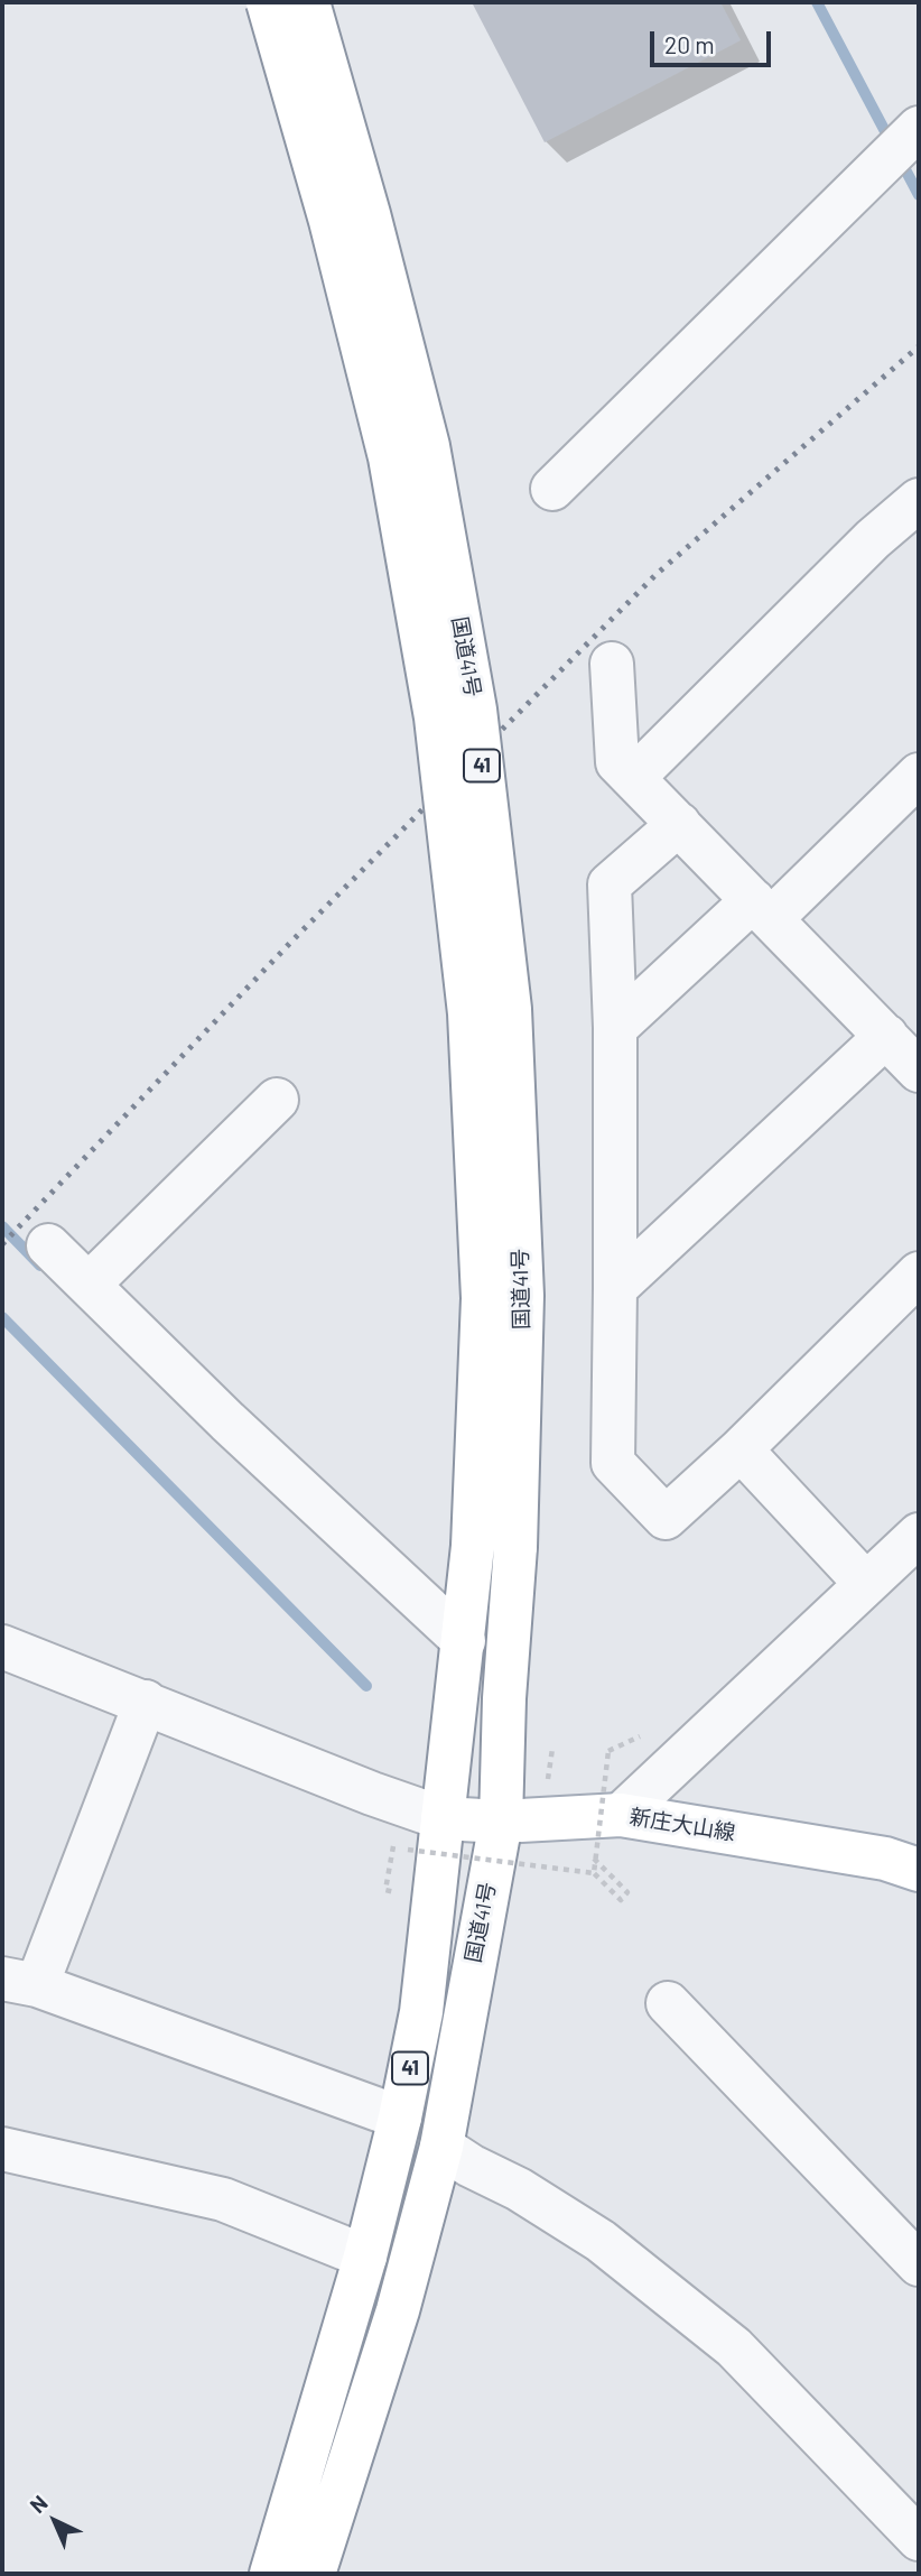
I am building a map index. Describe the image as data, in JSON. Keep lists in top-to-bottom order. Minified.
{"streets":{"main road":["国道41号","41","新庄大山線"]},"crossings":[["国道41号","新庄大山線"]],"scale_bar":"20 m","north":"top left"}
